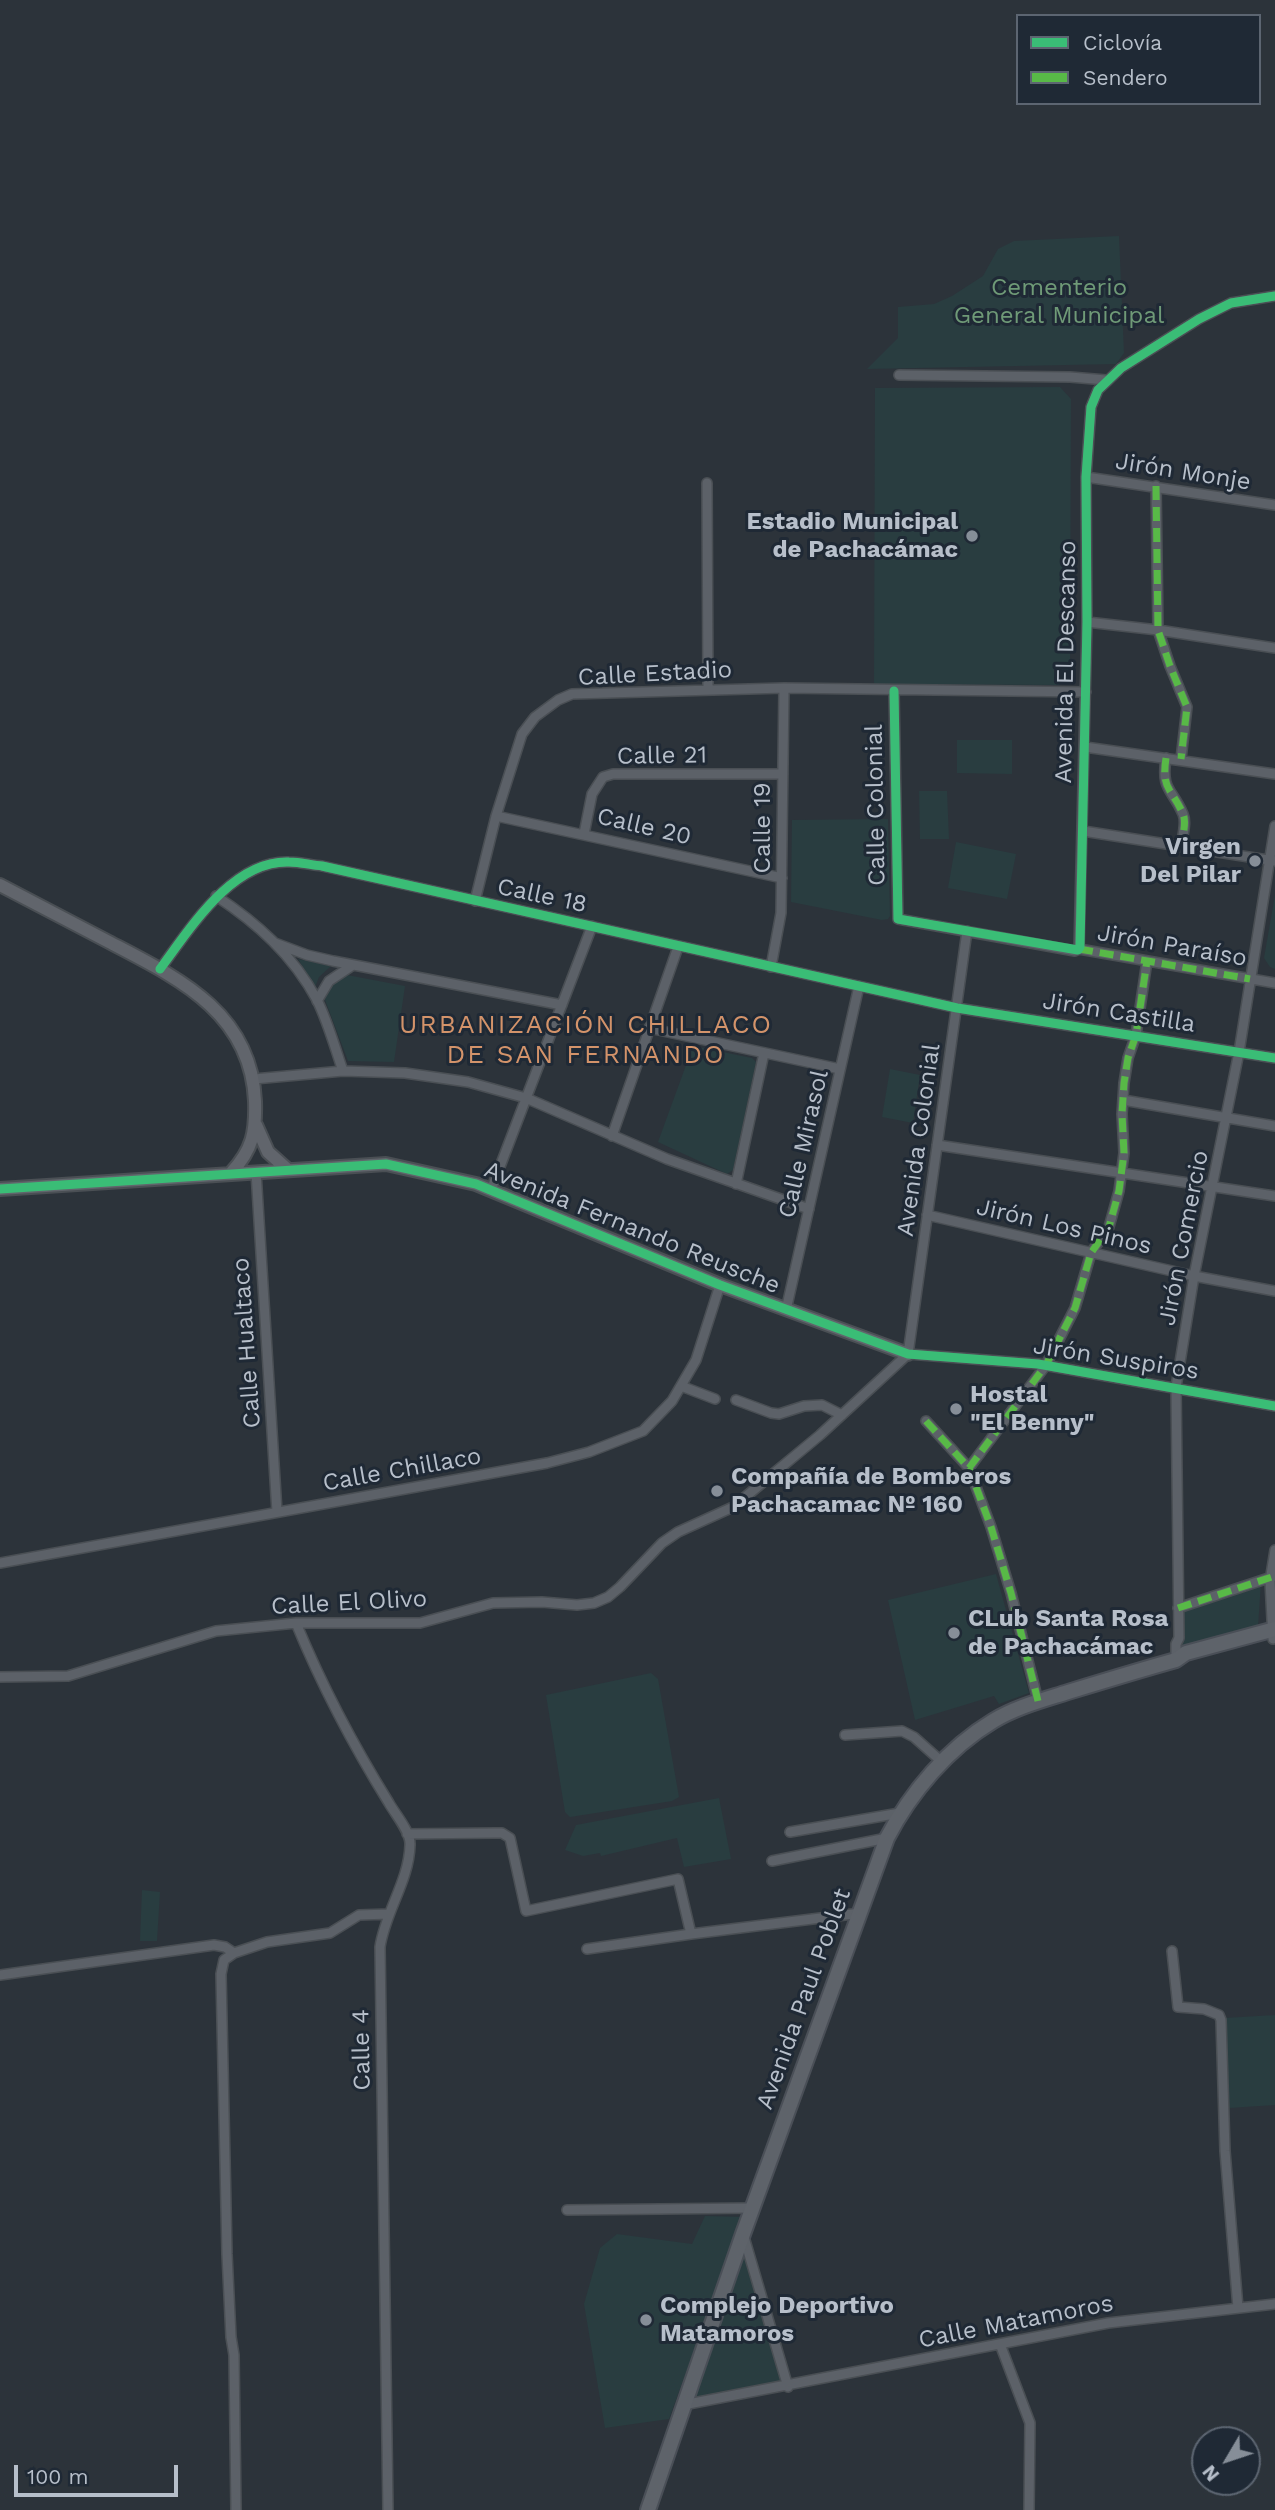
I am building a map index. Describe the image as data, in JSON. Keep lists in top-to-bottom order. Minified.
{"streets":{"main road":["Avenida Paul Poblet"],"street":["Jirón Monje","Avenida El Descanso","Calle Estadio","Calle 21","Calle Colonial","Calle 20","Calle 19","Calle 18","Jirón Paraíso","Jirón Castilla","Avenida Colonial","Calle Mirasol","Jirón Los Pinos","Avenida Fernando Reusche","Jirón Comercio","Calle Hualtaco","Jirón Suspiros","Calle Chillaco","Calle El Olivo","Calle 4","Calle Matamoros"]},"crossings":[["Jirón Monje","Avenida El Descanso"],["Avenida El Descanso","Calle Colonial"],["Avenida El Descanso","Jirón Paraíso"],["Calle Estadio","Calle Colonial"],["Calle Estadio","Calle 20"],["Calle Estadio","Calle 19"],["Calle Estadio","Calle 18"],["Calle 21","Calle 20"],["Calle 21","Calle 19"],["Calle Colonial","Jirón Paraíso"],["Calle 20","Calle 19"],["Calle 19","Calle 18"],["Calle 18","Jirón Castilla"],["Calle 18","Avenida Colonial"],["Calle 18","Calle Mirasol"],["Jirón Paraíso","Avenida Colonial"],["Jirón Paraíso","Jirón Comercio"],["Jirón Castilla","Avenida Colonial"],["Jirón Castilla","Jirón Comercio"],["Avenida Colonial","Jirón Los Pinos"],["Avenida Colonial","Avenida Fernando Reusche"],["Avenida Colonial","Jirón Suspiros"],["Avenida Colonial","Calle El Olivo"],["Calle Mirasol","Avenida Fernando Reusche"],["Jirón Los Pinos","Jirón Comercio"],["Avenida Fernando Reusche","Calle Hualtaco"],["Avenida Fernando Reusche","Jirón Suspiros"],["Avenida Fernando Reusche","Calle Chillaco"],["Avenida Fernando Reusche","Calle El Olivo"],["Jirón Comercio","Jirón Suspiros"],["Jirón Comercio","Avenida Paul Poblet"],["Calle Hualtaco","Calle Chillaco"],["Jirón Suspiros","Calle El Olivo"],["Avenida Paul Poblet","Calle Matamoros"]],"districts":["URBANIZACIÓN CHILLACO DE SAN FERNANDO"],"parks":["Cementerio General Municipal"],"places":["Estadio Municipal de Pachacámac","Virgen Del Pilar","Hostal \"El Benny\"","Compañía de Bomberos Pachacamac Nº 160","CLub Santa Rosa de Pachacámac","Complejo Deportivo Matamoros"],"legend":["Ciclovía","Sendero"],"scale_bar":"100 m","north":"bottom left"}
